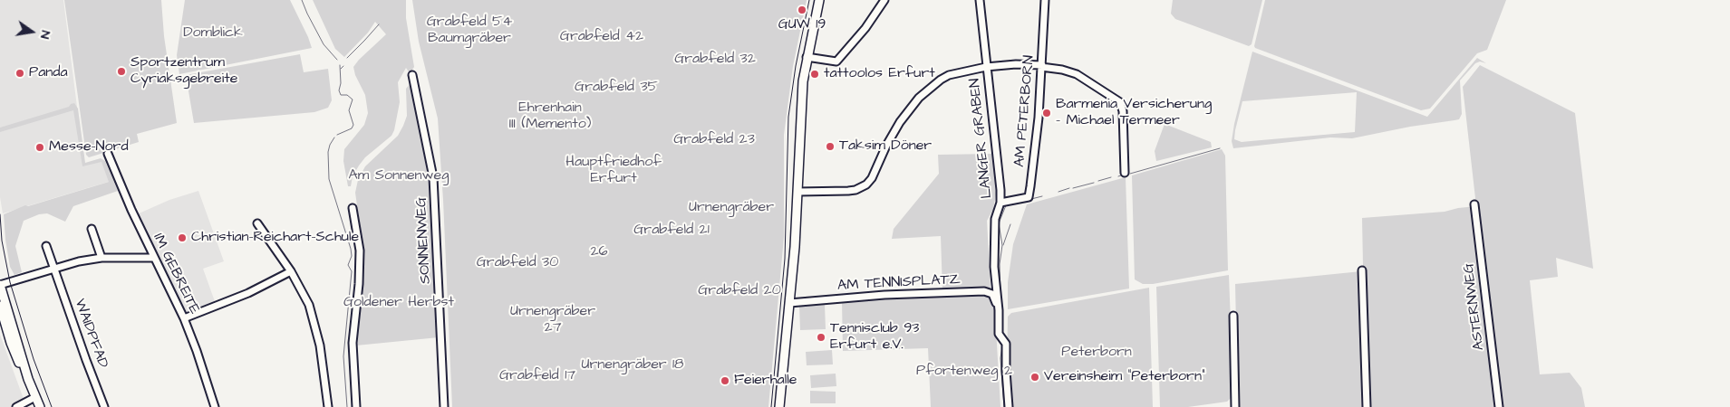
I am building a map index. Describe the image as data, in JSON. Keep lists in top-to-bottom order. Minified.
{"streets":{"street":["AM PETERBORN","LANGER GRABEN","SONNENWEG","IM GEBREITE","AM TENNISPLATZ","ASTERNWEG","WAIDPFAD"]},"crossings":[["AM PETERBORN","LANGER GRABEN"],["LANGER GRABEN","AM TENNISPLATZ"]],"parks":["Grabfeld 54 Baumgräber","Domblick","Grabfeld 42","Grabfeld 32","Grabfeld 35","Ehrenhain III (Memento)","Grabfeld 23","Hauptfriedhof Erfurt","Am Sonnenweg","Urnengräber","Grabfeld 21","26","Grabfeld 30","Grabfeld 20","Goldener Herbst","Urnengräber 27","Peterborn","Urnengräber 18","Pfortenweg 2","Grabfeld 17"],"places":["GUW 19","Sportzentrum Cyriaksgebreite","Panda","tattoolos Erfurt","Barmenia Versicherung - Michael Termeer","Taksim Döner","Messe-Nord","Christian-Reichart-Schule","Tennisclub 93 Erfurt e.V.","Vereinsheim \"Peterborn\"","Feierhalle"],"north":"right"}
